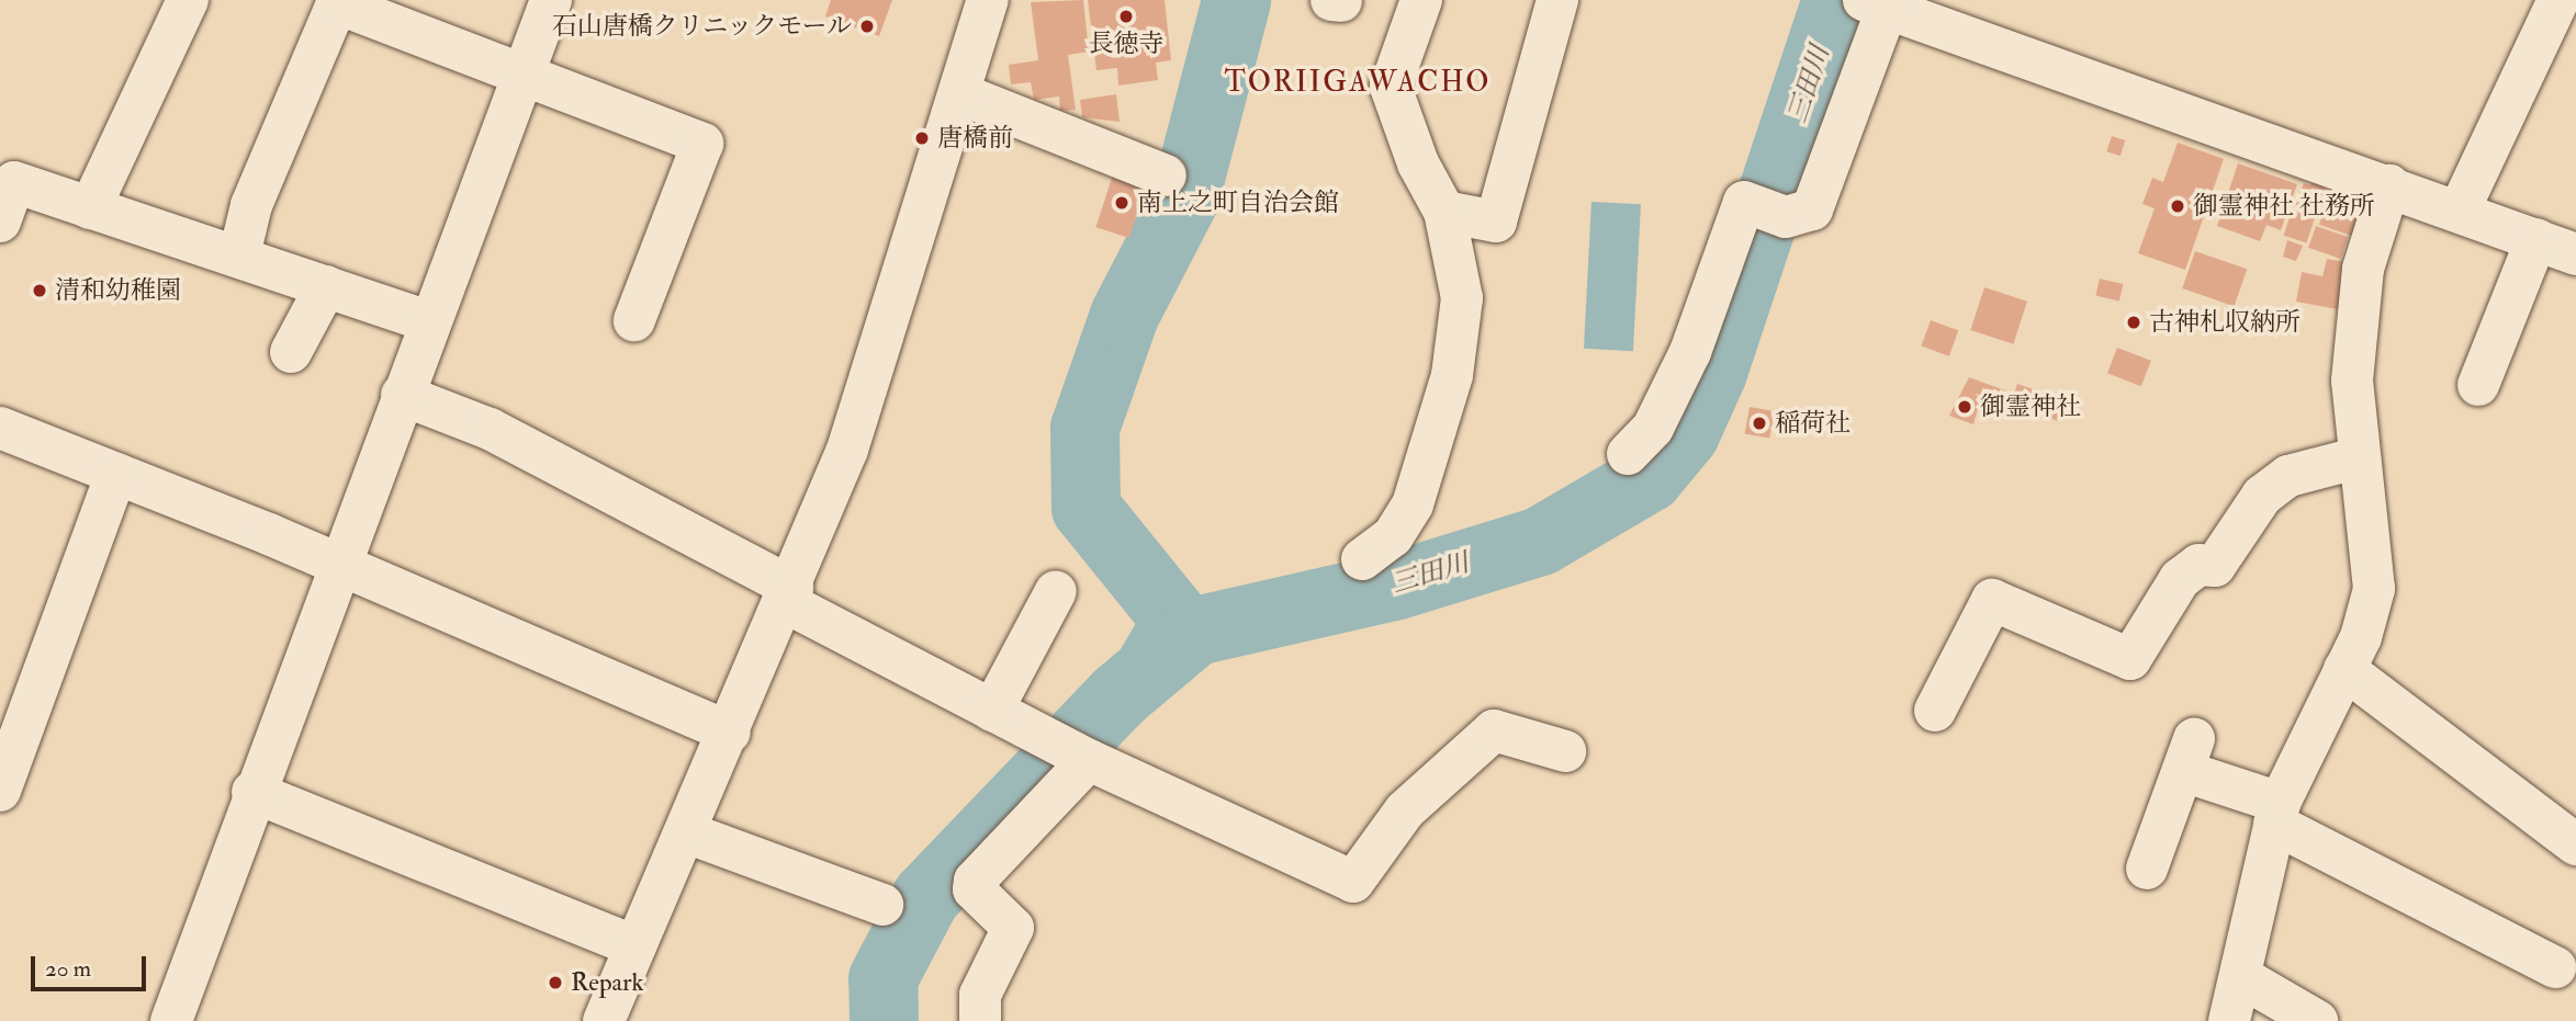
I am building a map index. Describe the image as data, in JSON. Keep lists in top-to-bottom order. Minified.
{"districts":["TORIIGAWACHO"],"water":["三田川"],"places":["長徳寺","石山唐橋クリニックモール","唐橋前","南上之町自治会館","御霊神社 社務所","清和幼稚園","古神札収納所","御霊神社","稲荷社","Repark"],"scale_bar":"20 m"}
